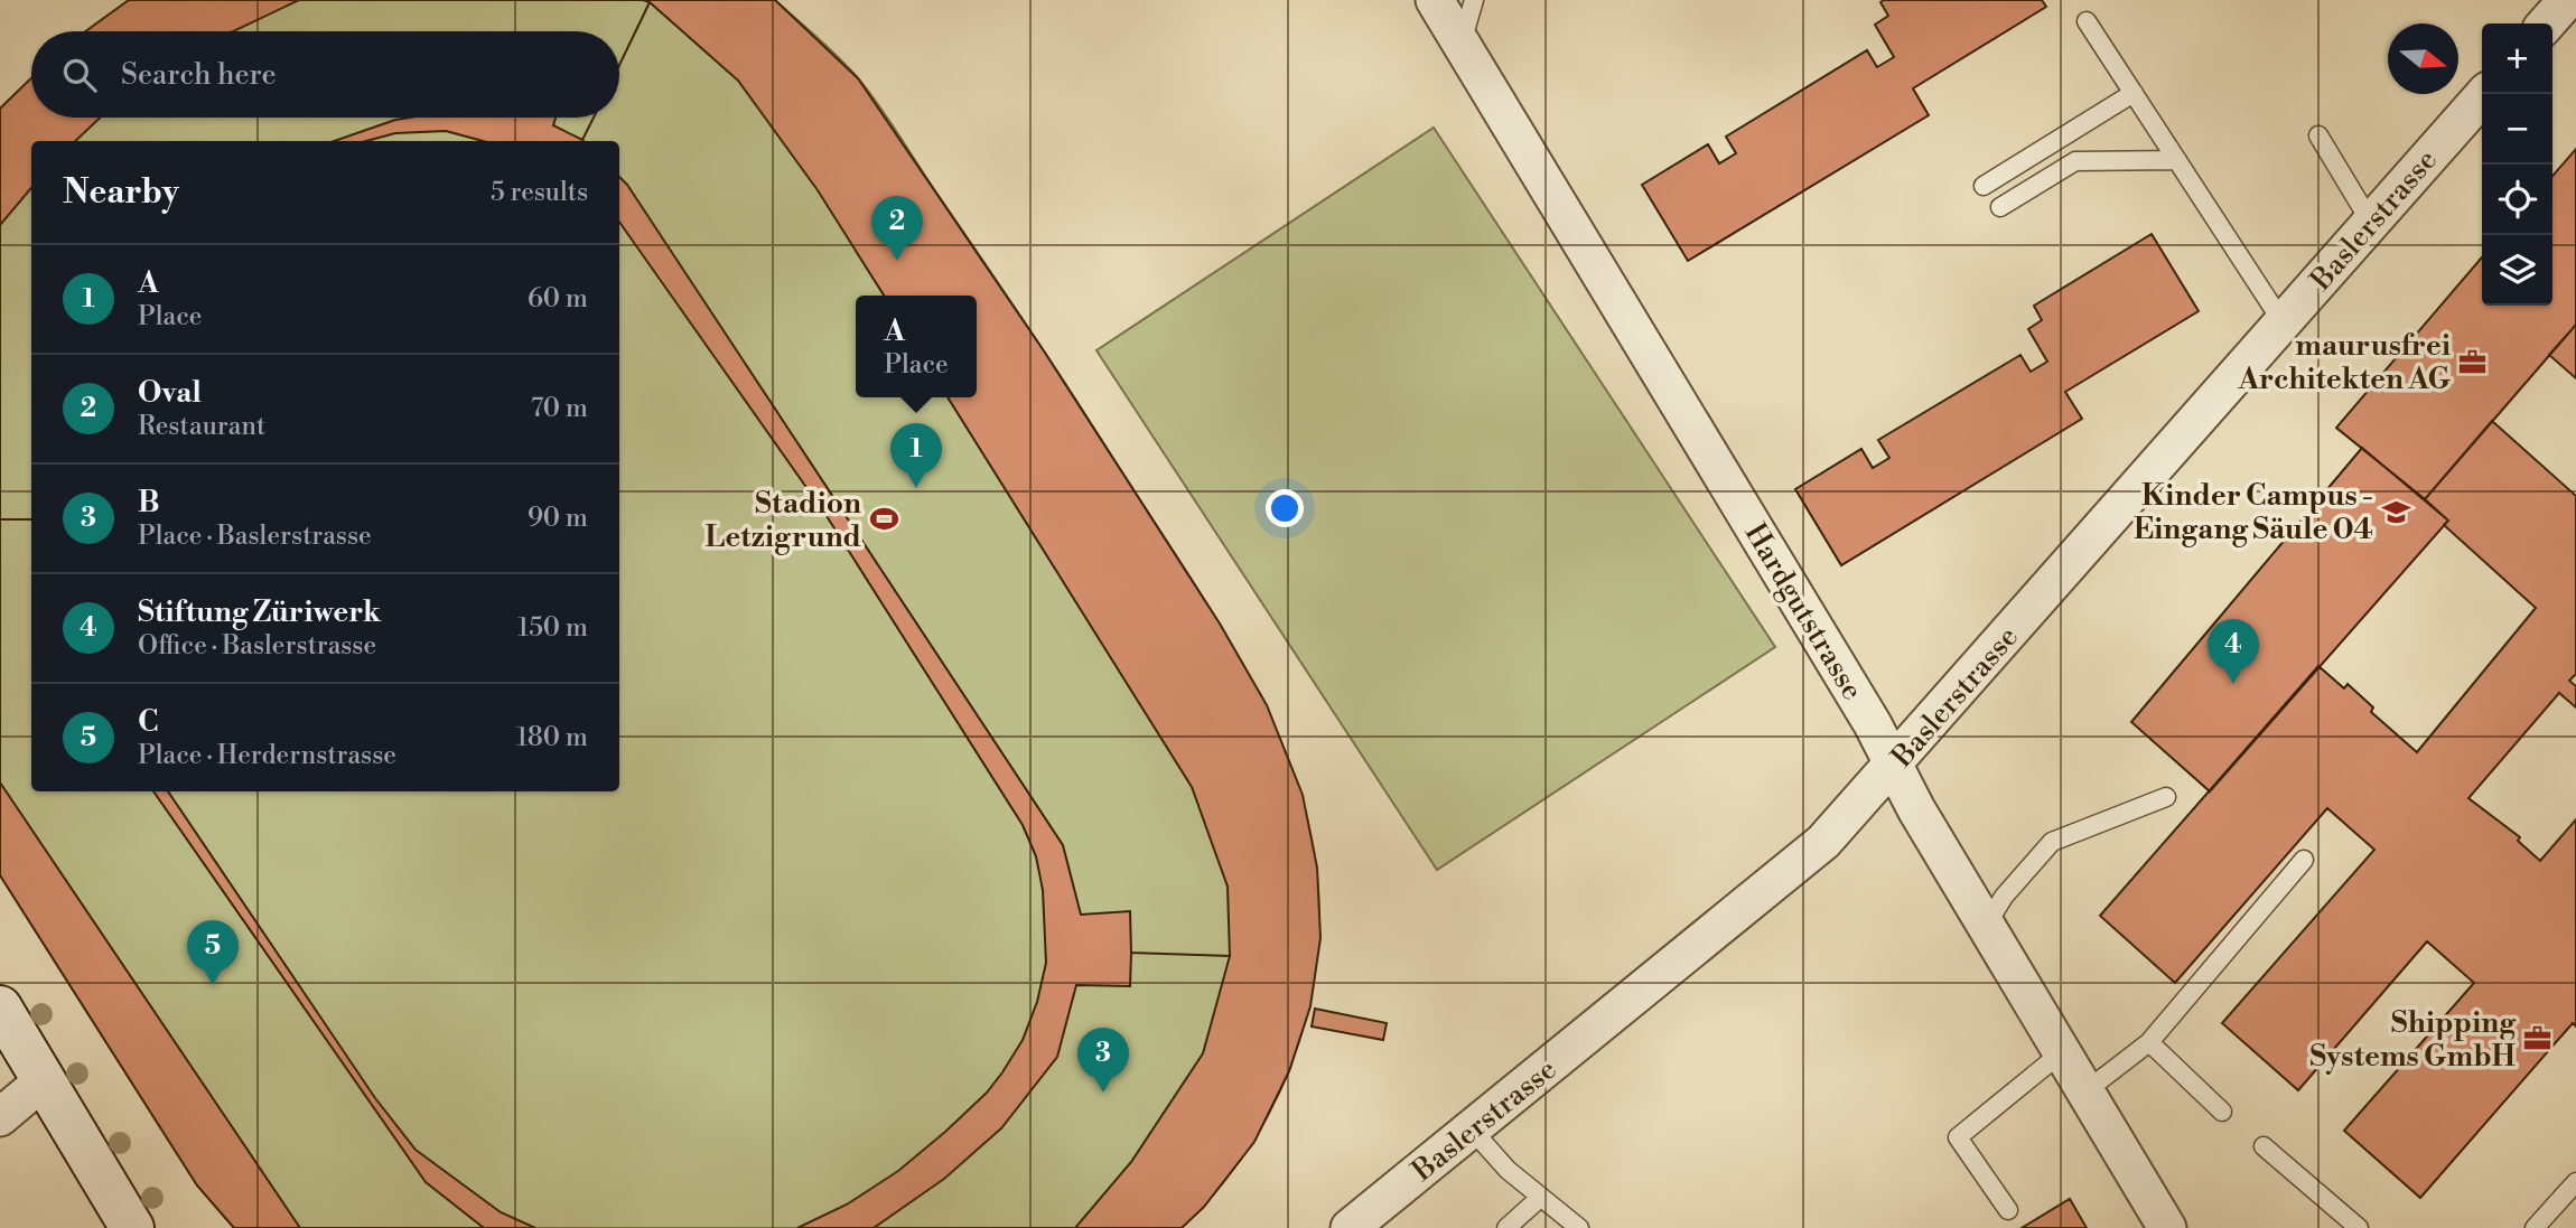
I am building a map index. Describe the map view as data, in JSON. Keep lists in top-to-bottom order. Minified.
{"streets":{"street":["Baslerstrasse","Hardgutstrasse"]},"crossings":[["Baslerstrasse","Hardgutstrasse"]],"places":{"office":["maurusfrei Architekten AG","Shipping Systems GmbH"],"school or university":["Kinder Campus - Eingang Säule 04"],"sports":["Stadion Letzigrund"]},"north":"right","page":{"map_buttons":["+","−"],"search":"Search here","heading":["Nearby","5 results"],"pins":["2","1","4","5","3"],"list":[{"mark":"1","name":"A","note":"Place","value":"60 m"},{"mark":"2","name":"Oval","note":"Restaurant","value":"70 m"},{"mark":"3","name":"B","note":"Place · Baslerstrasse","value":"90 m"},{"mark":"4","name":"Stiftung Züriwerk","note":"Office · Baslerstrasse","value":"150 m"},{"mark":"5","name":"C","note":"Place · Herdernstrasse","value":"180 m"}],"popup":["A","Place"]}}
